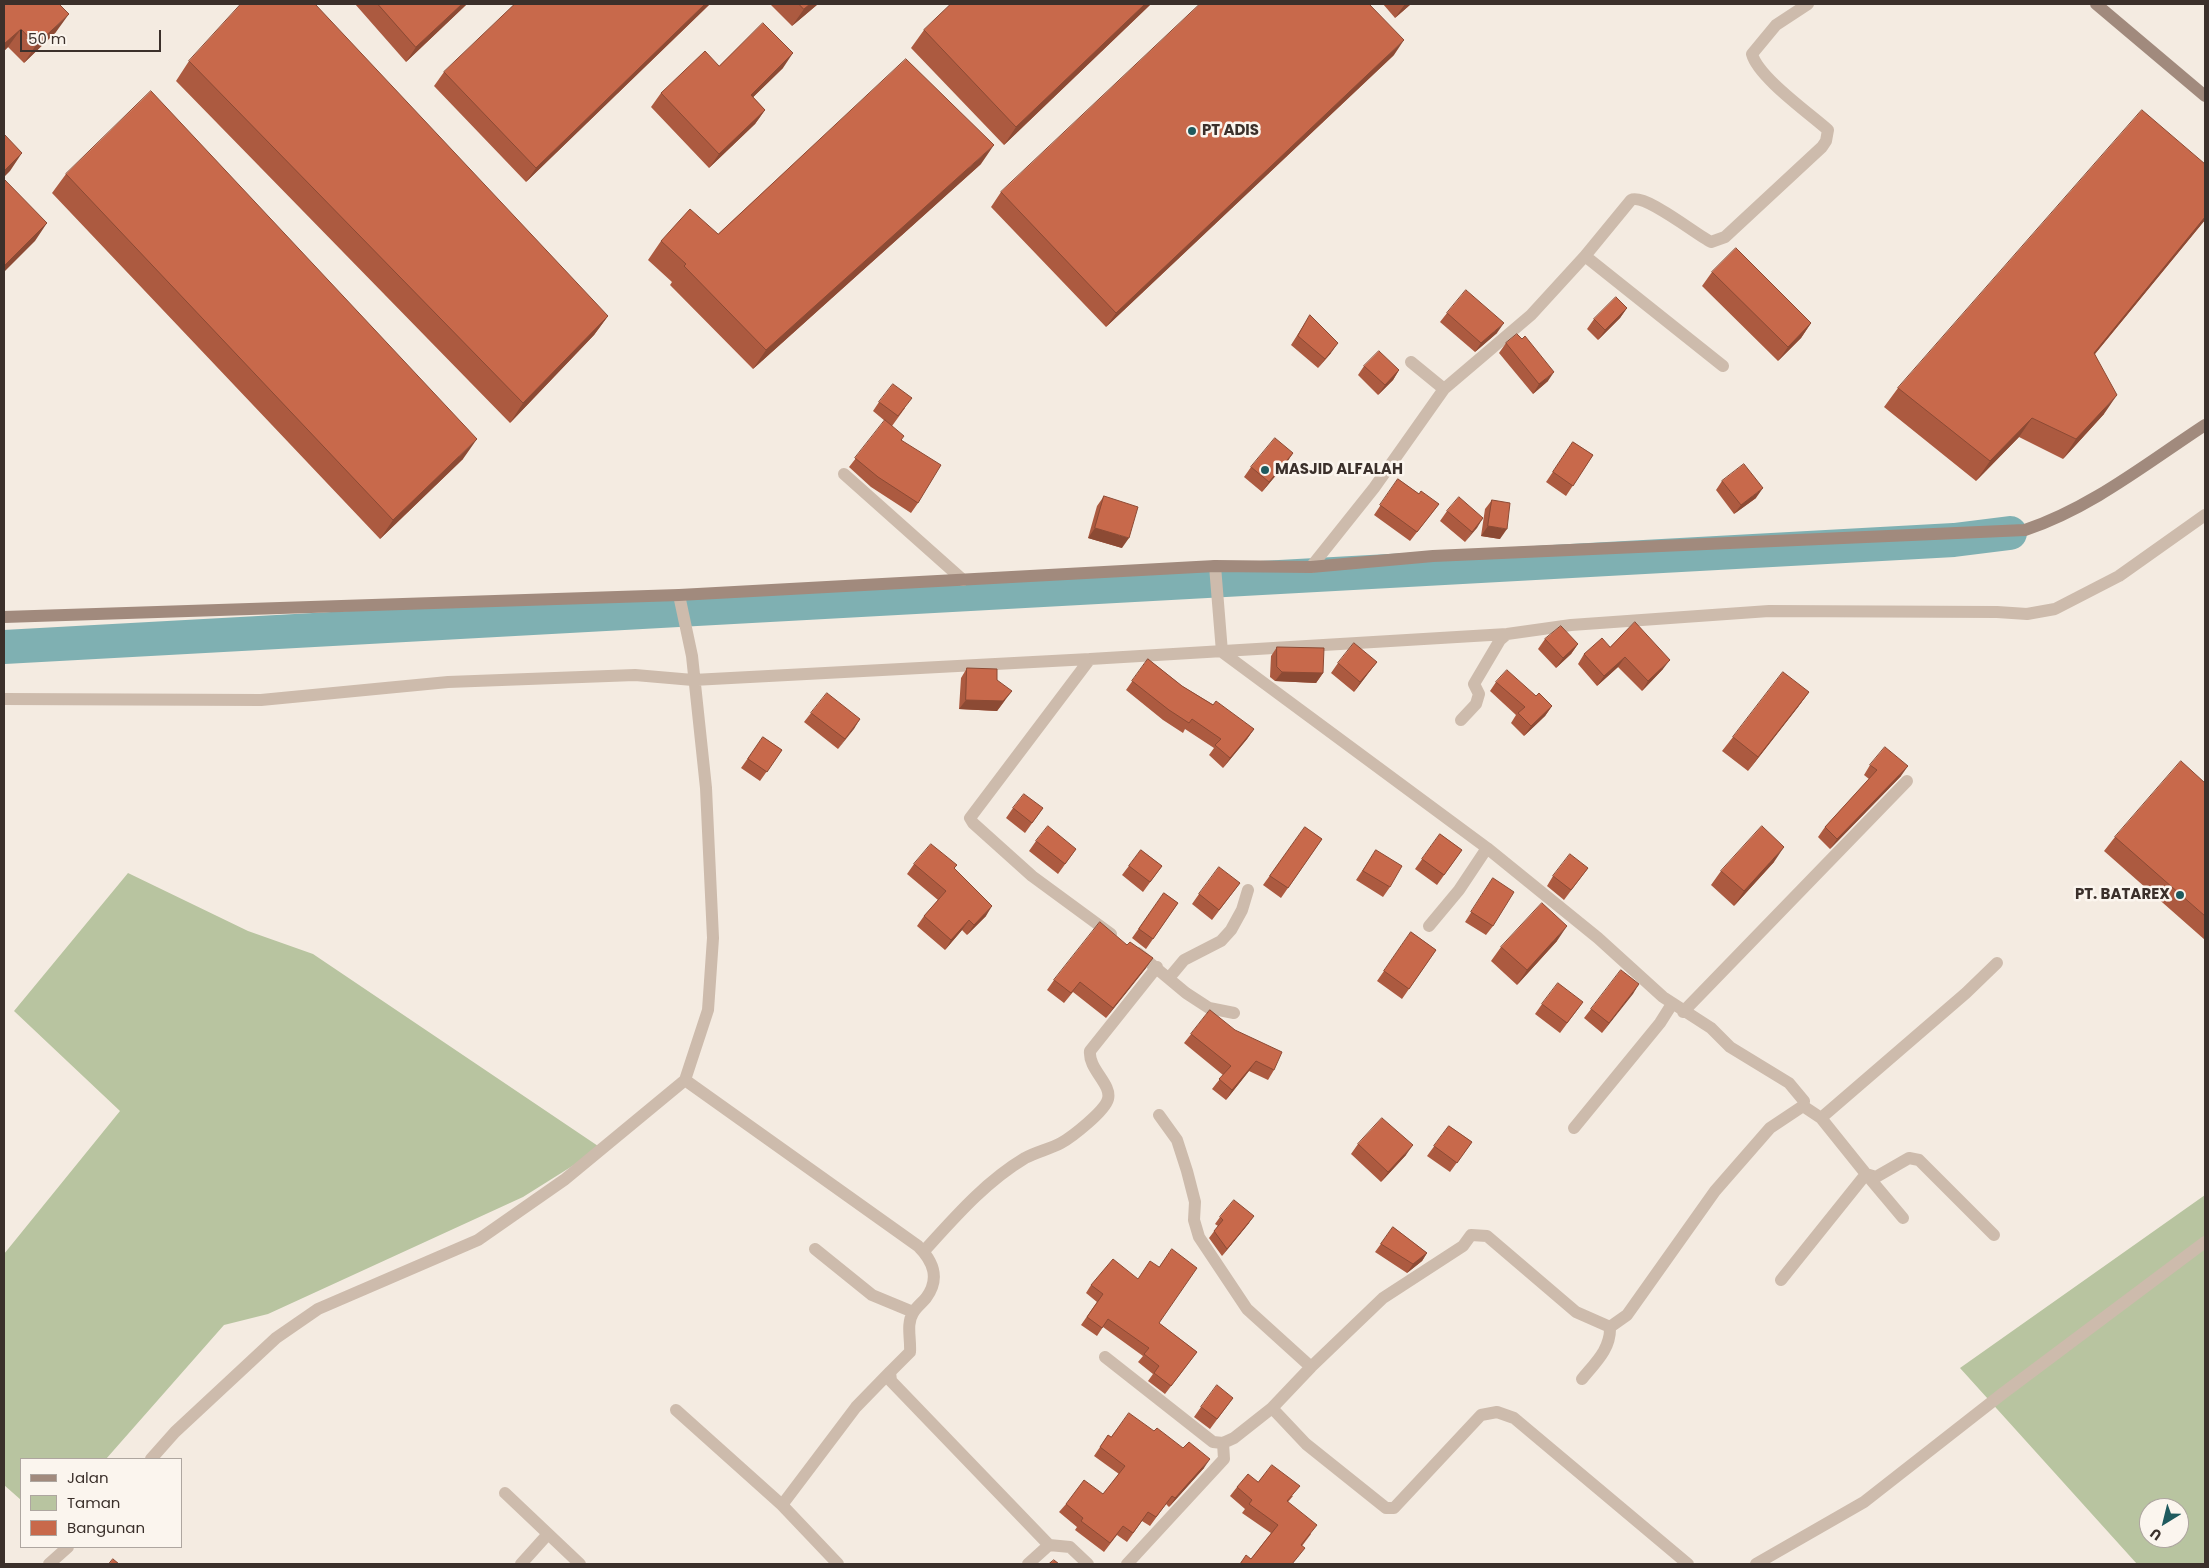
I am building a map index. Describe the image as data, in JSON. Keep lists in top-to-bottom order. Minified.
{"places":["PT ADIS","MASJID ALFALAH","PT. BATAREX"],"legend":["Jalan","Taman","Bangunan"],"scale_bar":"50 m","north":"bottom left"}
